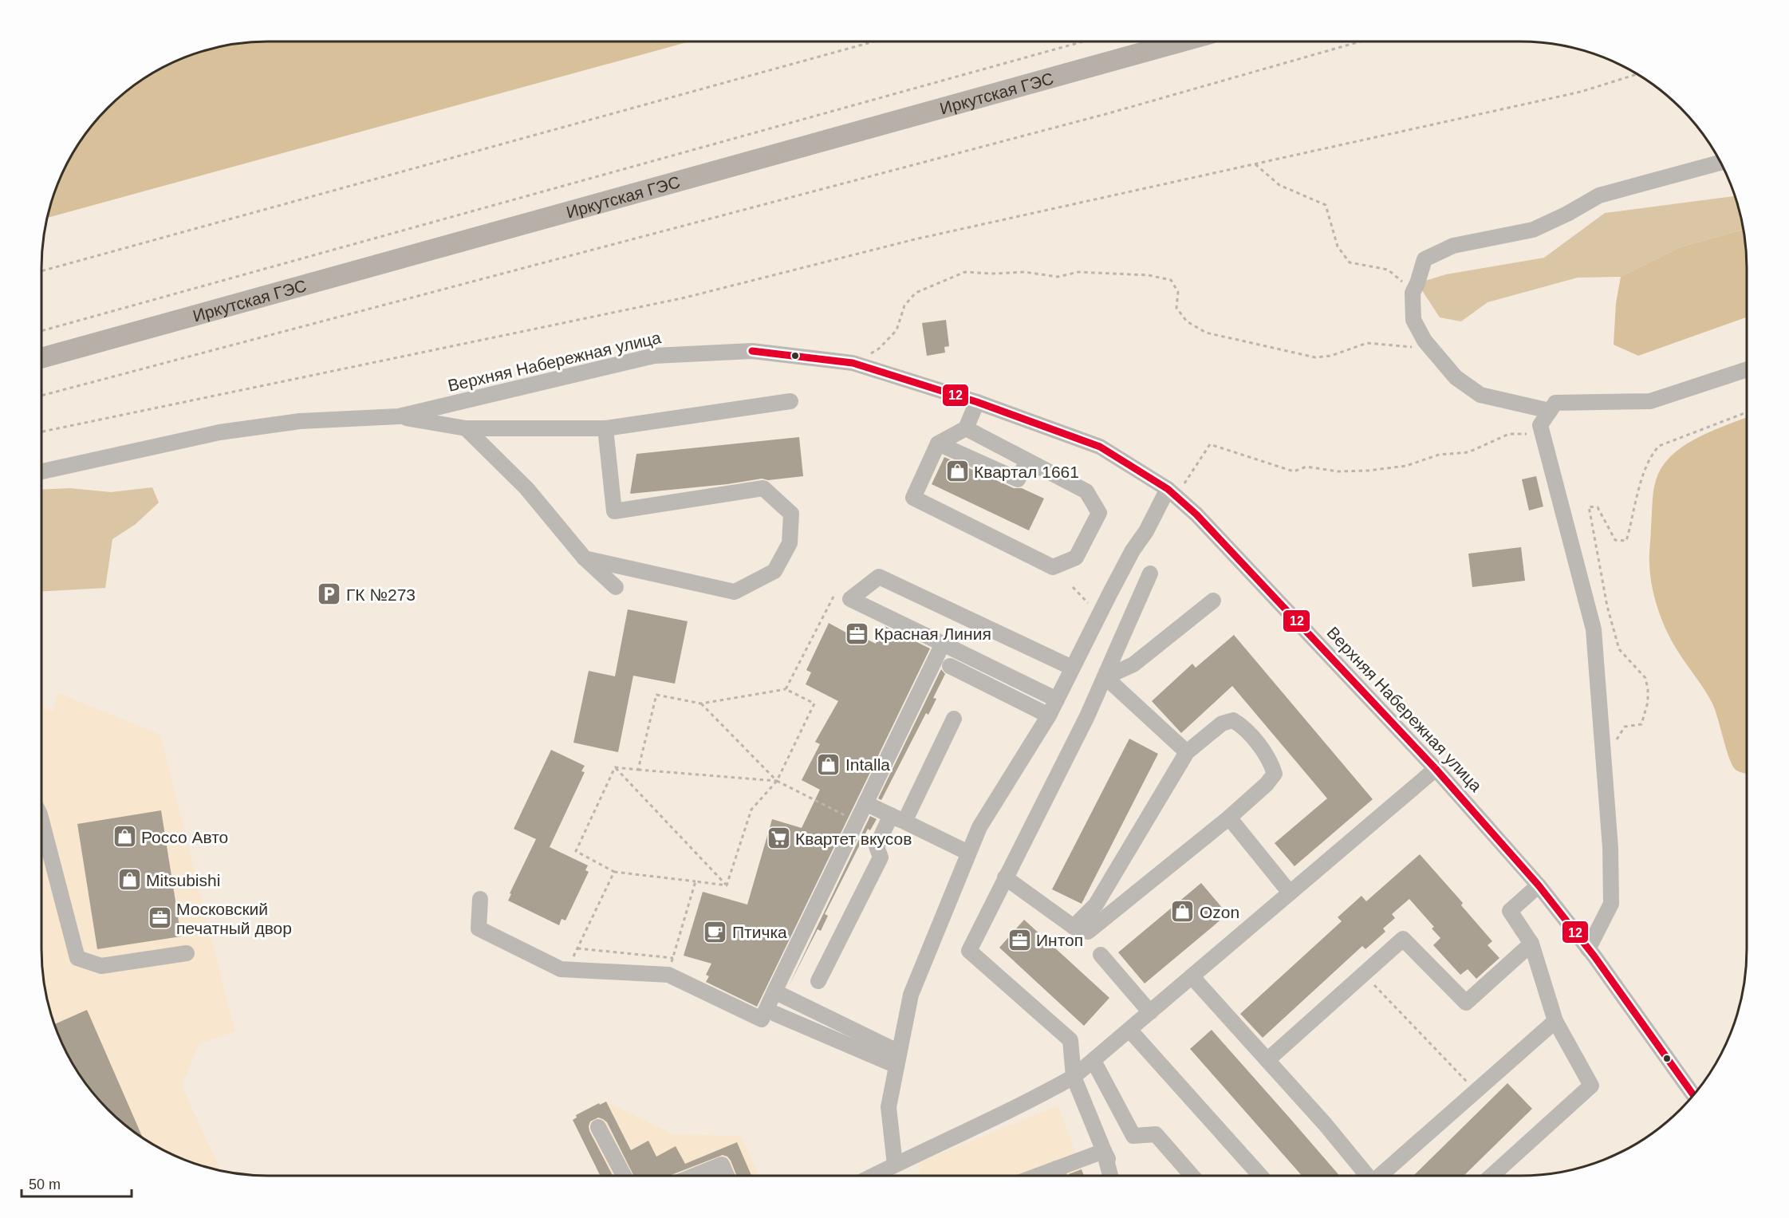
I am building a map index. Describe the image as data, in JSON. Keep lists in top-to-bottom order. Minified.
{"streets":{"main road":["Иркутская ГЭС"],"street":["Верхняя Набережная улица"]},"places":{"shop":["Квартал 1661","Intalla","Россо Авто","Mitsubishi","Ozon"],"parking":["ГК №273"],"office":["Красная Линия","Московский печатный двор","Интоп"],"supermarket":["Квартет вкусов"],"cafe":["Птичка"]},"lines":["transit line 12"],"scale_bar":"50 m"}
